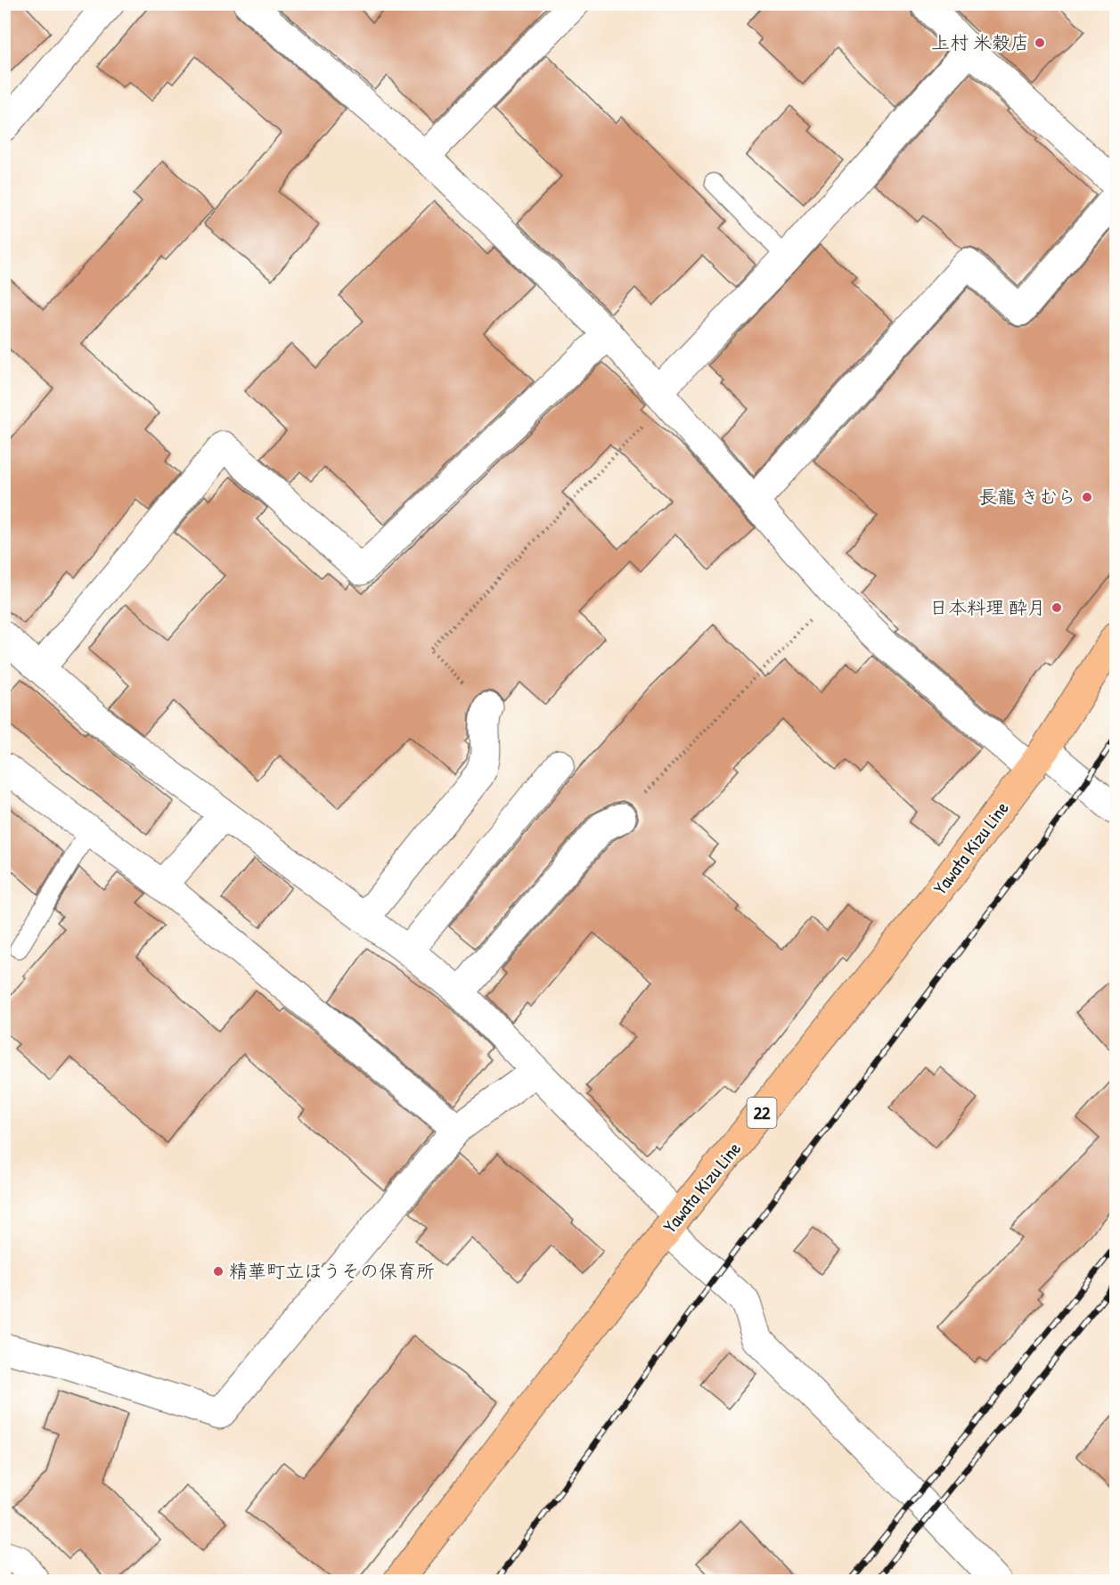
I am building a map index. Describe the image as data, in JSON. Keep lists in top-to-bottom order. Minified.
{"streets":{"main road":["Yawata Kizu Line","22"]},"places":["上村 米穀店","長龍 きむら","日本料理 酔月","精華町立ほうその保育所"]}
